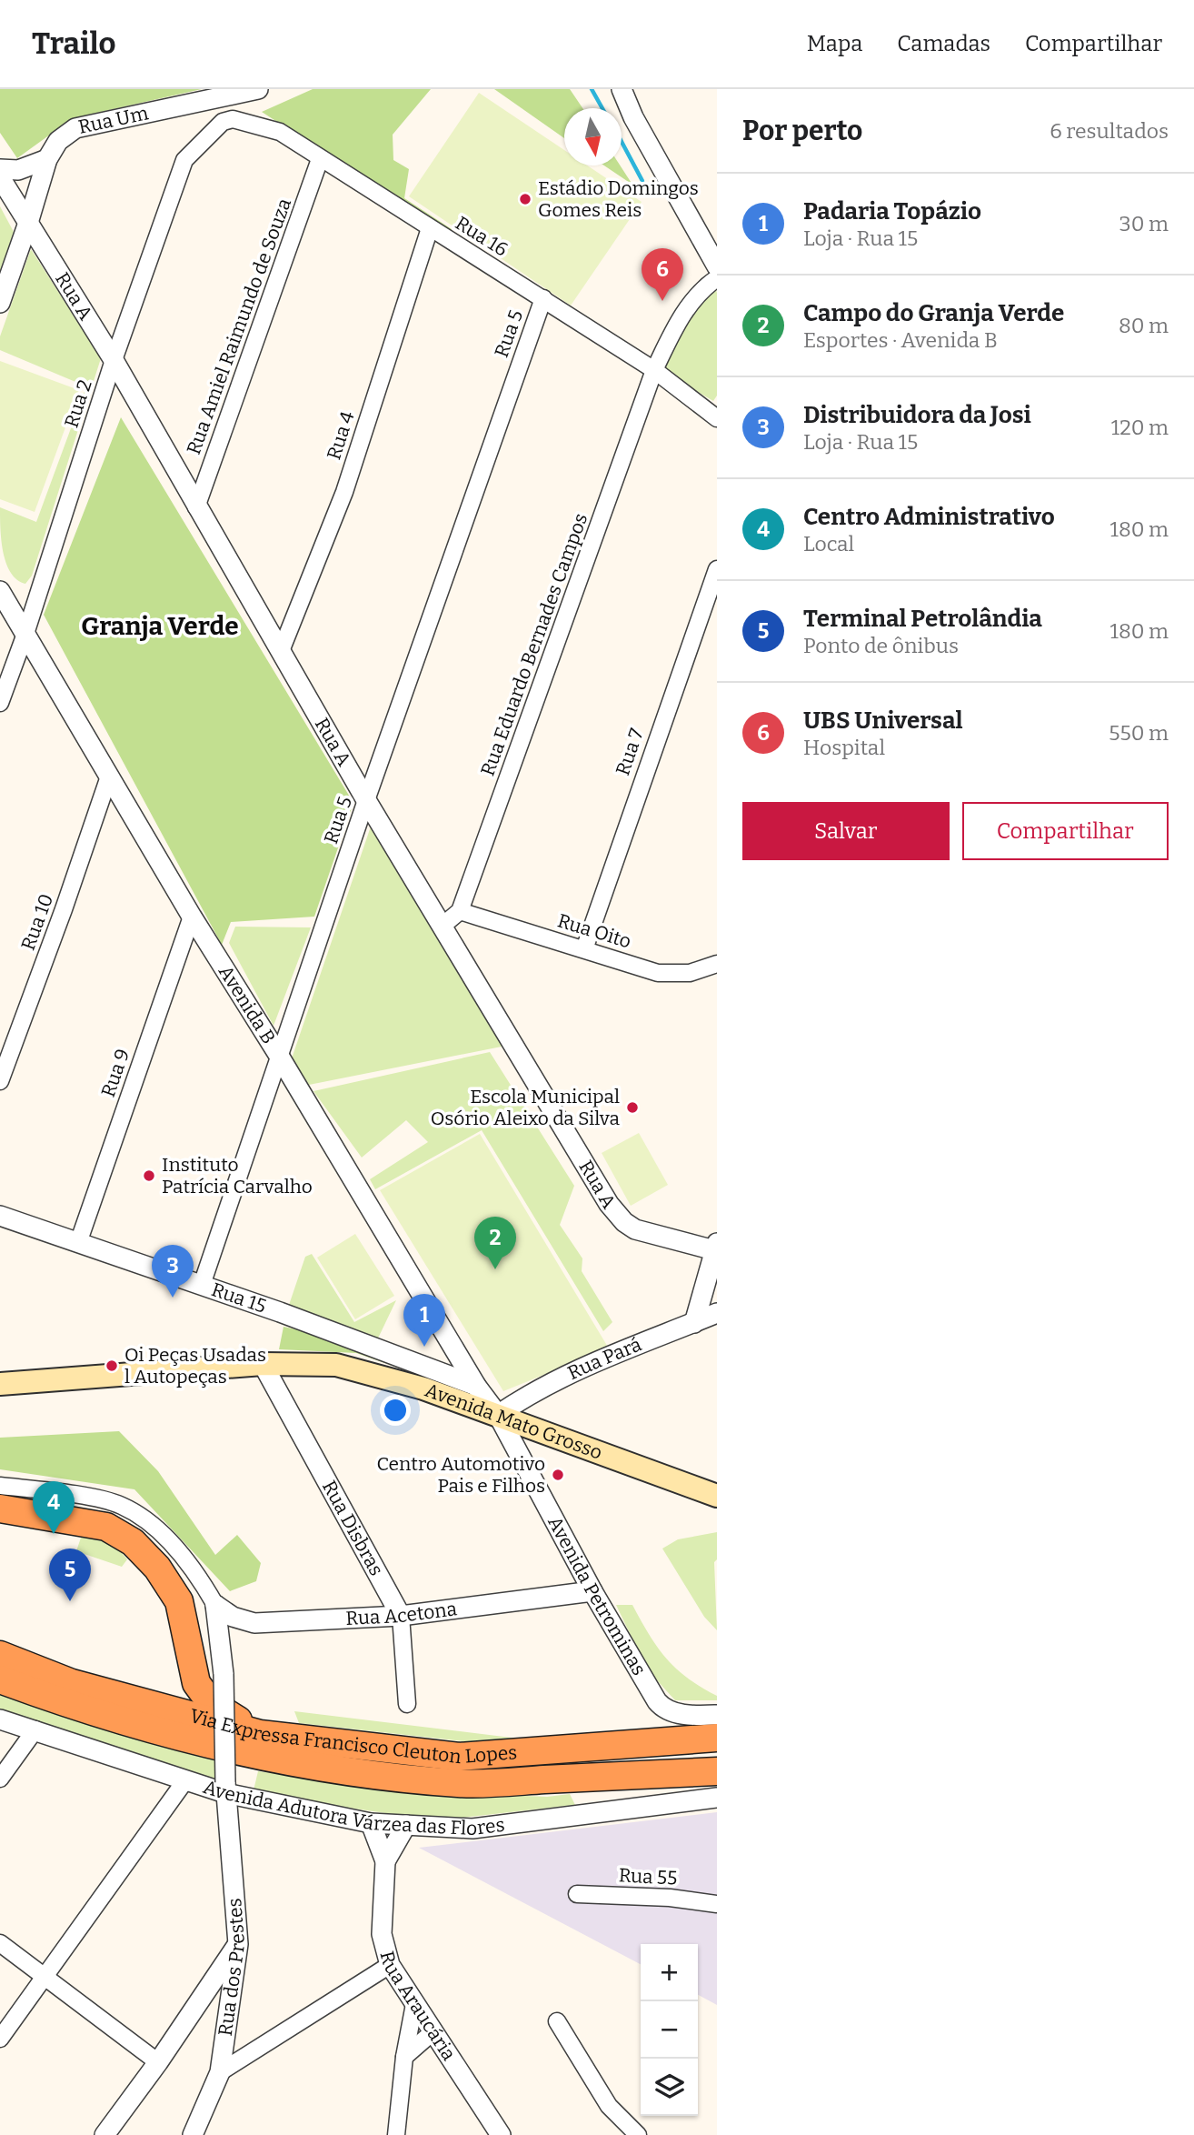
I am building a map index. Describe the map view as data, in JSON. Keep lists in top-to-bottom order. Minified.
{"streets":{"highway":["Via Expressa Francisco Cleuton Lopes"],"main road":["Avenida Mato Grosso"],"street":["Rua Um","Rua 16","Rua A","Rua Amiel Raimundo de Souza","Rua 5","Rua 2","Rua 4","Rua Eduardo Bernades Campos","Rua 7","Rua 10","Rua Oito","Avenida B","Rua 9","Rua 15","Rua Pará","Rua Disbras","Avenida Petrominas","Rua Acetona","Avenida Adutora Várzea das Flores","Rua 55","Rua dos Prestes","Rua Araucária"]},"crossings":[["Rua Um","Rua A"],["Rua 16","Rua Amiel Raimundo de Souza"],["Rua 16","Rua 5"],["Rua 16","Rua 2"],["Rua 16","Rua 4"],["Rua 16","Rua Eduardo Bernades Campos"],["Rua A","Rua Amiel Raimundo de Souza"],["Rua A","Rua 5"],["Rua A","Rua 2"],["Rua A","Rua 4"],["Rua 5","Avenida B"],["Rua 5","Rua 15"],["Rua 2","Avenida B"],["Rua Eduardo Bernades Campos","Rua Oito"],["Rua 7","Rua Oito"],["Rua 10","Avenida B"],["Avenida B","Rua 9"],["Avenida B","Rua 15"],["Avenida B","Rua Pará"],["Avenida B","Avenida Mato Grosso"],["Avenida B","Avenida Petrominas"],["Rua 9","Rua 15"],["Rua Pará","Avenida Mato Grosso"],["Rua Pará","Avenida Petrominas"],["Avenida Mato Grosso","Rua Disbras"],["Avenida Mato Grosso","Avenida Petrominas"],["Rua Disbras","Rua Acetona"],["Avenida Petrominas","Rua Acetona"],["Rua Acetona","Rua dos Prestes"],["Avenida Adutora Várzea das Flores","Rua dos Prestes"],["Avenida Adutora Várzea das Flores","Rua Araucária"]],"districts":["Granja Verde"],"places":["Estádio Domingos Gomes Reis","Escola Municipal Osório Aleixo da Silva","Instituto Patrícia Carvalho","Oi Peças Usadas l Autopeças","Centro Automotivo Pais e Filhos"],"north":"bottom","page":{"header":"Trailo","nav":["Mapa","Camadas","Compartilhar"],"heading":["Por perto","6 resultados"],"list":[{"mark":"1","name":"Padaria Topázio","note":"Loja · Rua 15","value":"30 m"},{"mark":"2","name":"Campo do Granja Verde","note":"Esportes · Avenida B","value":"80 m"},{"mark":"3","name":"Distribuidora da Josi","note":"Loja · Rua 15","value":"120 m"},{"mark":"4","name":"Centro Administrativo","note":"Local","value":"180 m"},{"mark":"5","name":"Terminal Petrolândia","note":"Ponto de ônibus","value":"180 m"},{"mark":"6","name":"UBS Universal","note":"Hospital","value":"550 m"}],"pins":["6","2","3","1","4","5"],"buttons":["Salvar","Compartilhar"],"map_buttons":["+","−"]}}
